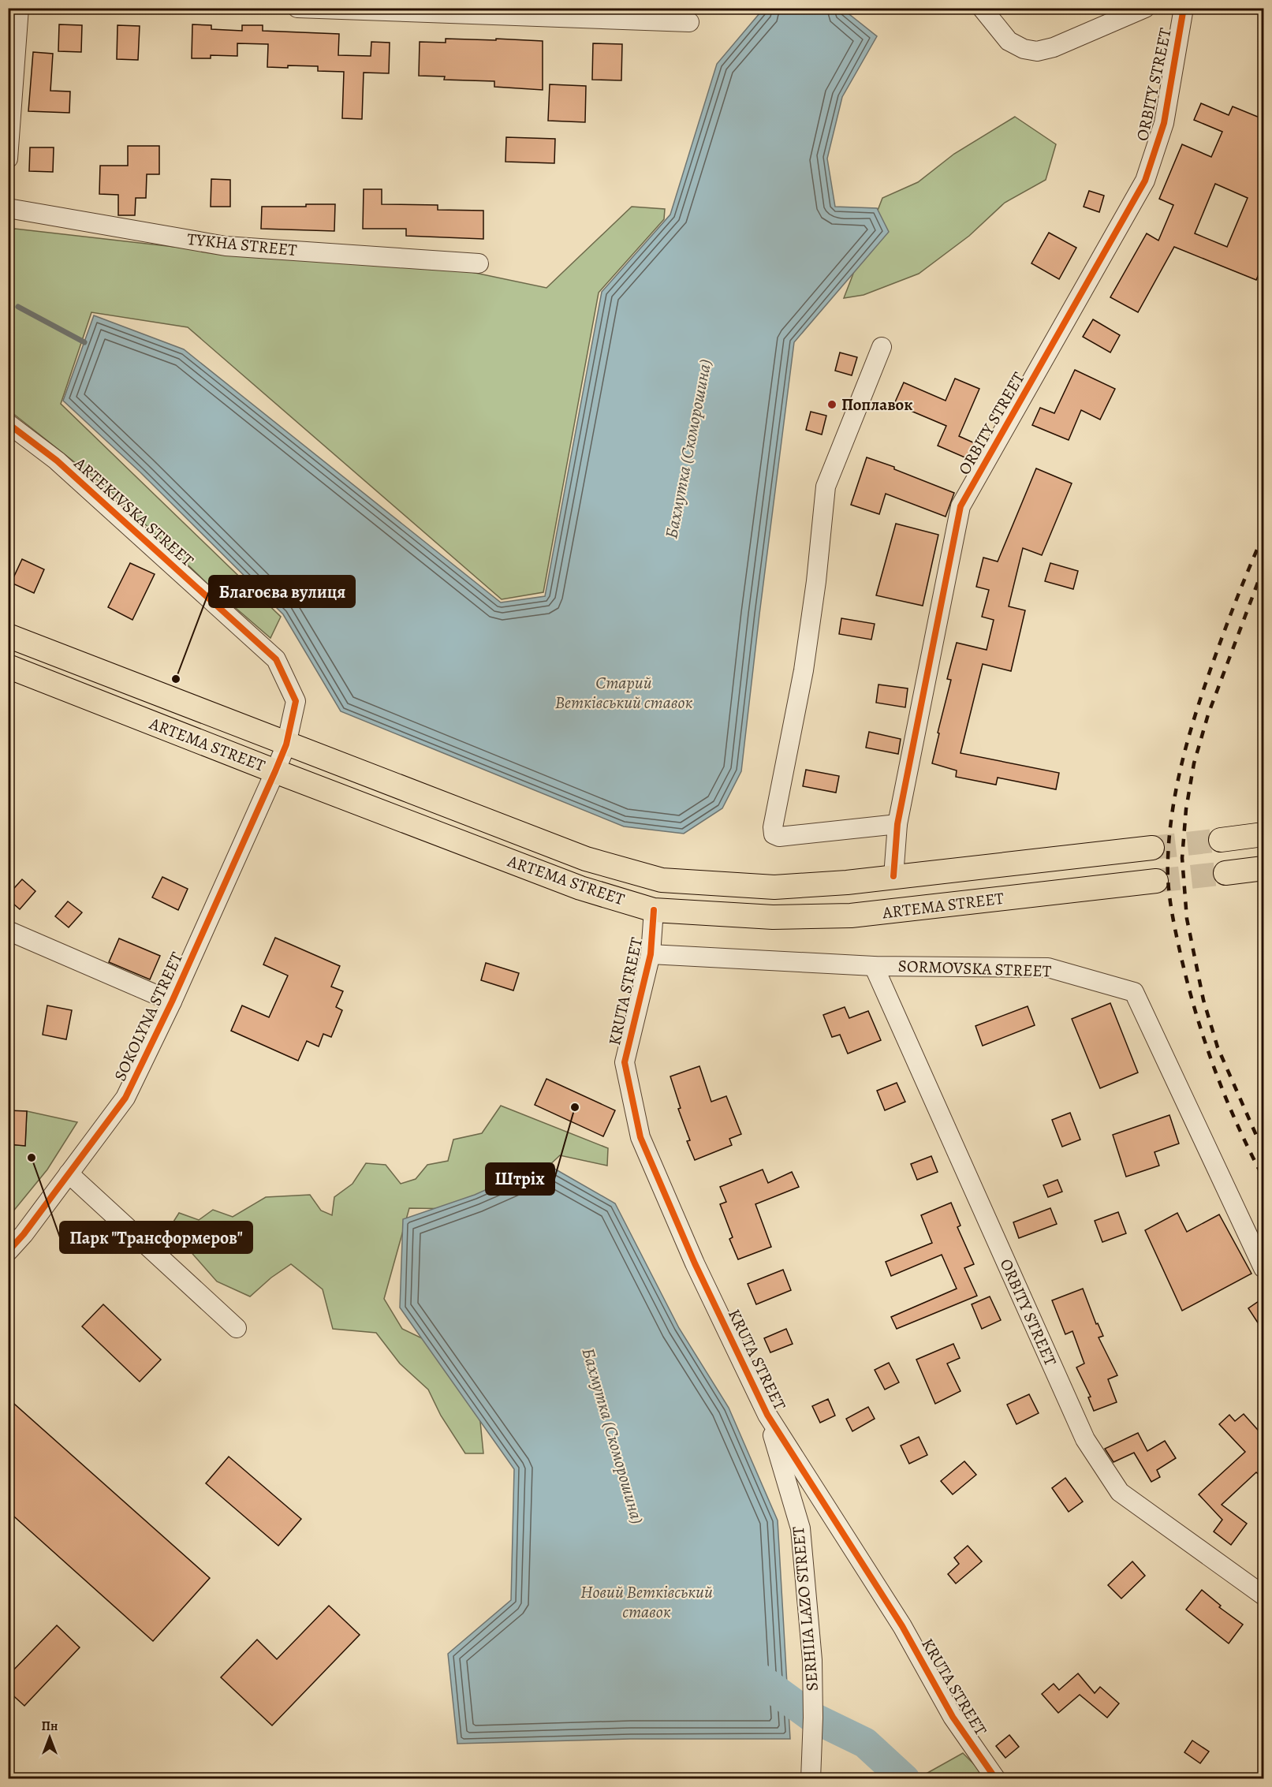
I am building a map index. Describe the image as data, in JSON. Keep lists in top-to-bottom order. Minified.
{"streets":{"main road":["ARTEMA STREET"],"street":["ORBITY STREET","TYKHA STREET","ARTEKIVSKA STREET","SORMOVSKA STREET","KRUTA STREET","SOKOLYNA STREET","SERHIIA LAZO STREET"]},"crossings":[["ORBITY STREET","ARTEMA STREET"],["ORBITY STREET","SORMOVSKA STREET"],["ARTEKIVSKA STREET","ARTEMA STREET"],["ARTEKIVSKA STREET","SOKOLYNA STREET"],["ARTEMA STREET","KRUTA STREET"],["ARTEMA STREET","SOKOLYNA STREET"],["SORMOVSKA STREET","KRUTA STREET"],["KRUTA STREET","SERHIIA LAZO STREET"]],"water":["Бахмутка (Скоморошина)","Старий Ветківський ставок","Новий Ветківський ставок"],"places":["Поплавок","Благоєва вулиця","Штріх","Парк \"Трансформеров\""],"north":"top"}
